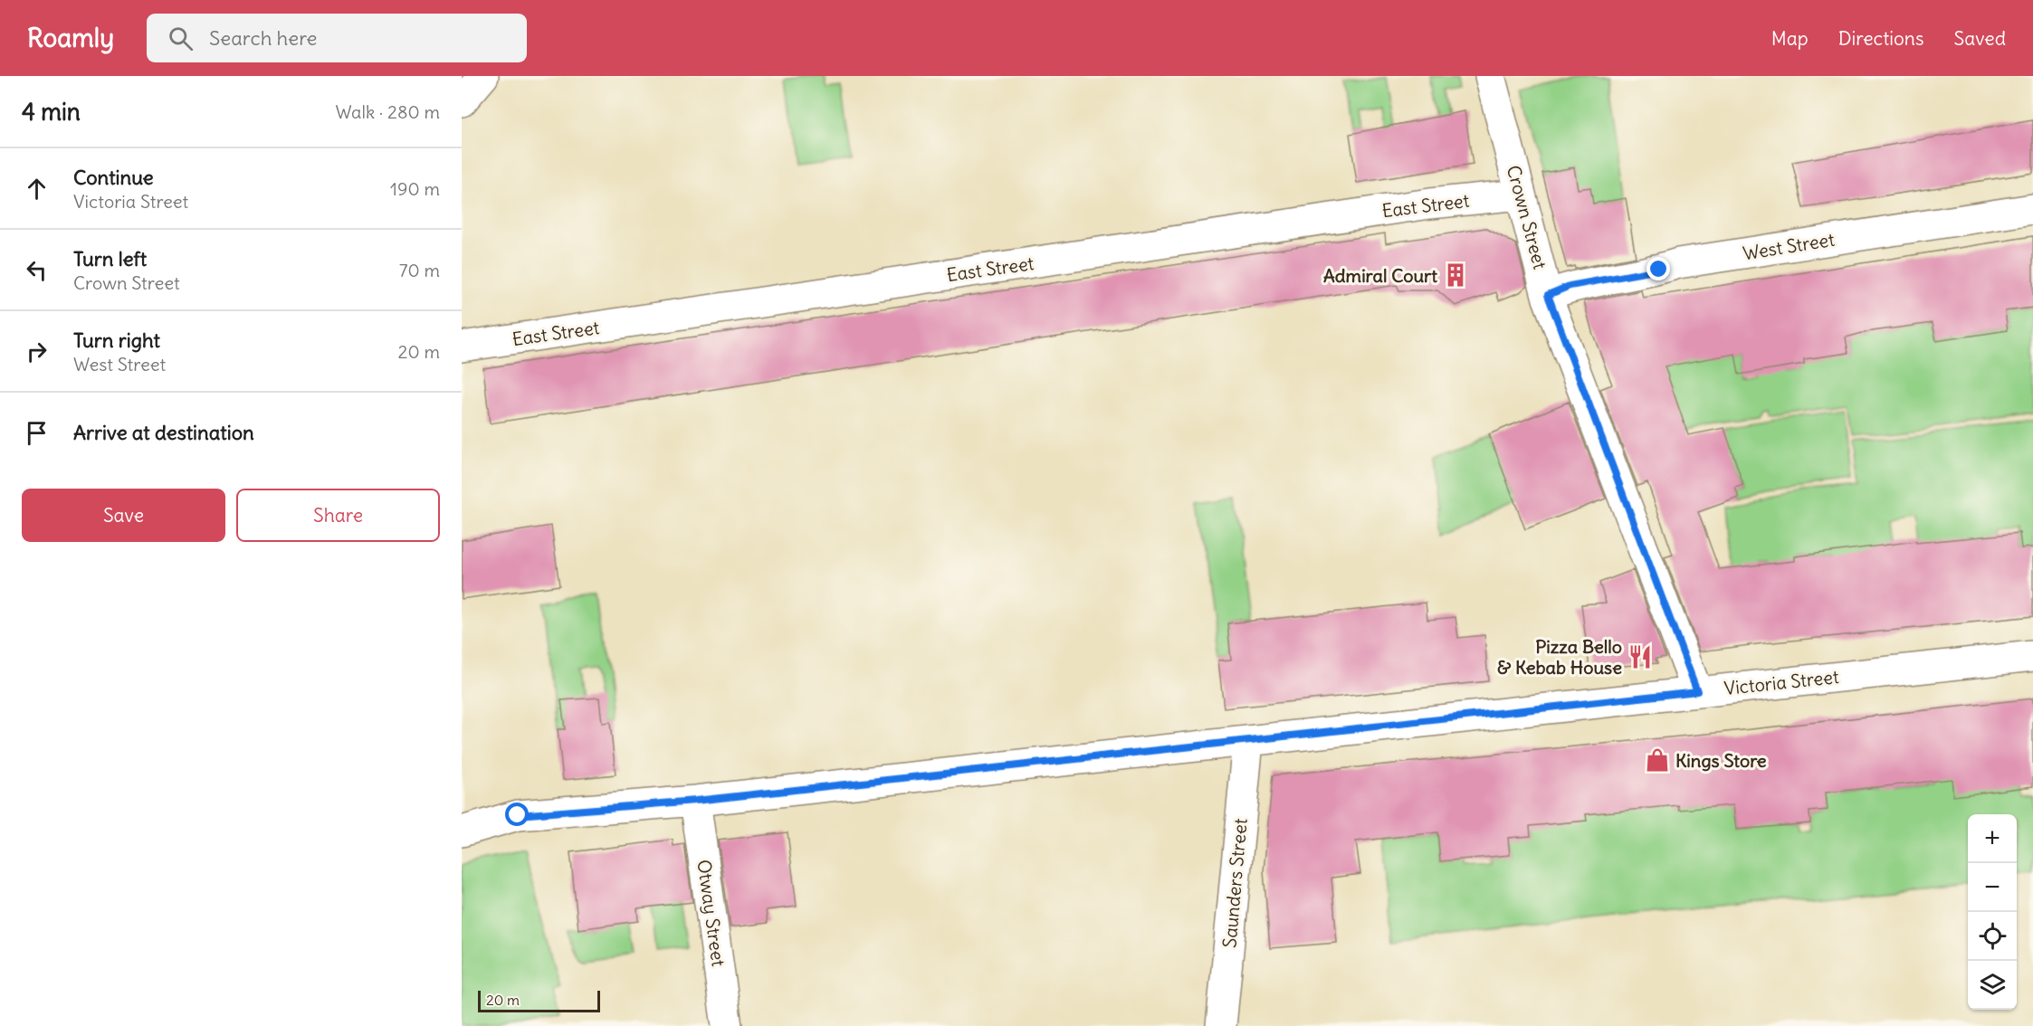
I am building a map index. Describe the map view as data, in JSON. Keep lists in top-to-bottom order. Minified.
{"streets":{"street":["East Street","Crown Street","West Street","Victoria Street","Saunders Street","Otway Street"]},"crossings":[["East Street","Crown Street"],["Crown Street","West Street"],["Crown Street","Victoria Street"],["Victoria Street","Saunders Street"],["Victoria Street","Otway Street"]],"places":{"building":["Admiral Court"],"restaurant":["Pizza Bello & Kebab House"],"shop":["Kings Store"]},"scale_bar":"20 m","page":{"header":"Roamly","search":"Search here","nav":["Map","Directions","Saved"],"heading":["4 min","Walk · 280 m"],"list":[["Continue","Victoria Street","190 m"],["Turn left","Crown Street","70 m"],["Turn right","West Street","20 m"],"Arrive at destination"],"buttons":["Save","Share"],"map_buttons":["+","−"],"scale":"20 m"}}
